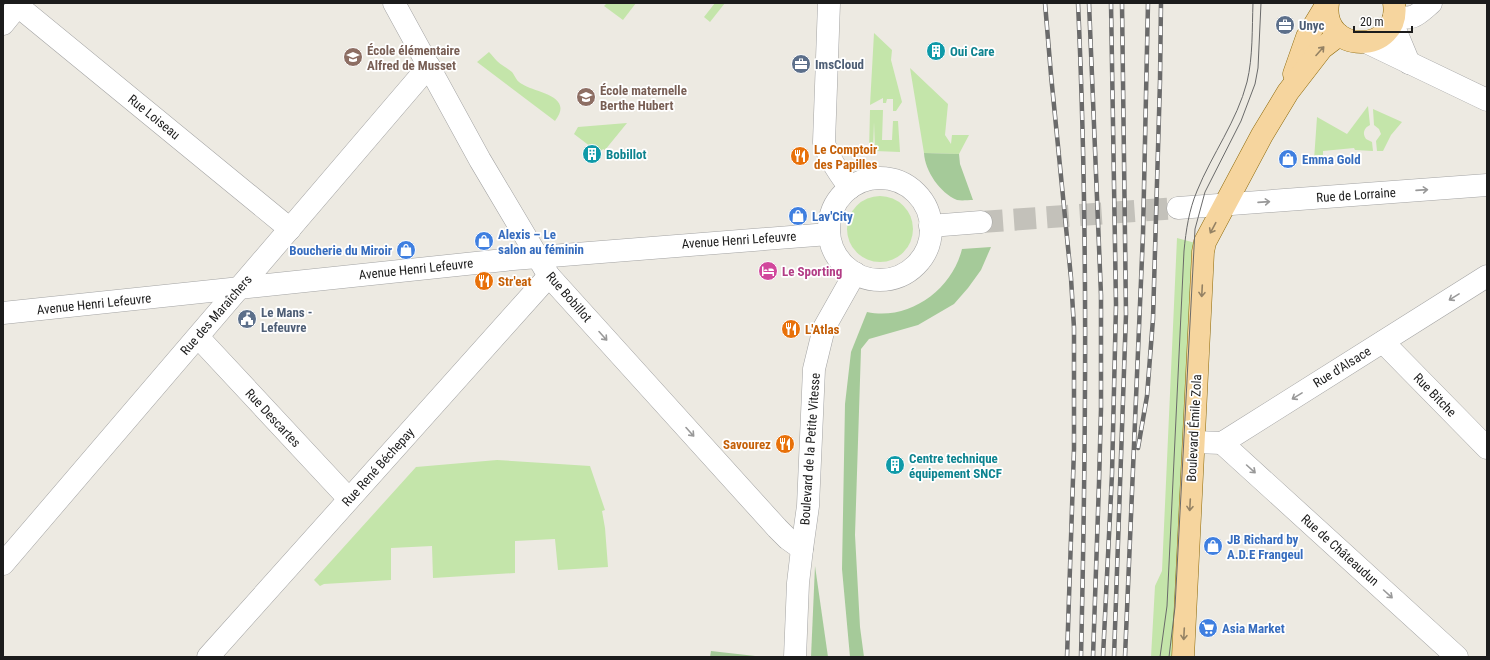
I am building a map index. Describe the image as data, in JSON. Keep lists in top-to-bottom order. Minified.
{"streets":{"main road":["Boulevard Émile Zola"],"street":["Rue Loiseau","Rue de Lorraine","Avenue Henri Lefeuvre","Rue Bobillot","Rue des Maraîchers","Rue d'Alsace","Rue Bitche","Rue Descartes","Boulevard de la Petite Vitesse","Rue René Béchepay","Rue de Châteaudun"]},"crossings":[["Rue Loiseau","Rue des Maraîchers"],["Rue de Lorraine","Boulevard Émile Zola"],["Avenue Henri Lefeuvre","Rue Bobillot"],["Avenue Henri Lefeuvre","Rue des Maraîchers"],["Avenue Henri Lefeuvre","Boulevard de la Petite Vitesse"],["Rue Bobillot","Rue des Maraîchers"],["Rue Bobillot","Boulevard de la Petite Vitesse"],["Rue Bobillot","Rue René Béchepay"],["Rue des Maraîchers","Rue Descartes"],["Rue d'Alsace","Rue Bitche"],["Rue d'Alsace","Rue de Châteaudun"],["Rue Descartes","Rue René Béchepay"]],"one_way":["Rue de Lorraine","Rue Bobillot","Rue d'Alsace","Boulevard Émile Zola","Rue de Châteaudun"],"places":{"office":["Unyc","ImsCloud"],"building":["Oui Care","Bobillot","Centre technique équipement SNCF"],"school or university":["École élémentaire Alfred de Musset","École maternelle Berthe Hubert"],"restaurant":["Le Comptoir des Papilles","Str'eat","L'Atlas","Savourez"],"shop":["Emma Gold","Lav'City","Alexis – Le salon au féminin","Boucherie du Miroir","JB Richard by A.D.E Frangeul"],"hotel":["Le Sporting"],"public building":["Le Mans - Lefeuvre"],"supermarket":["Asia Market"]},"scale_bar":"20 m"}
